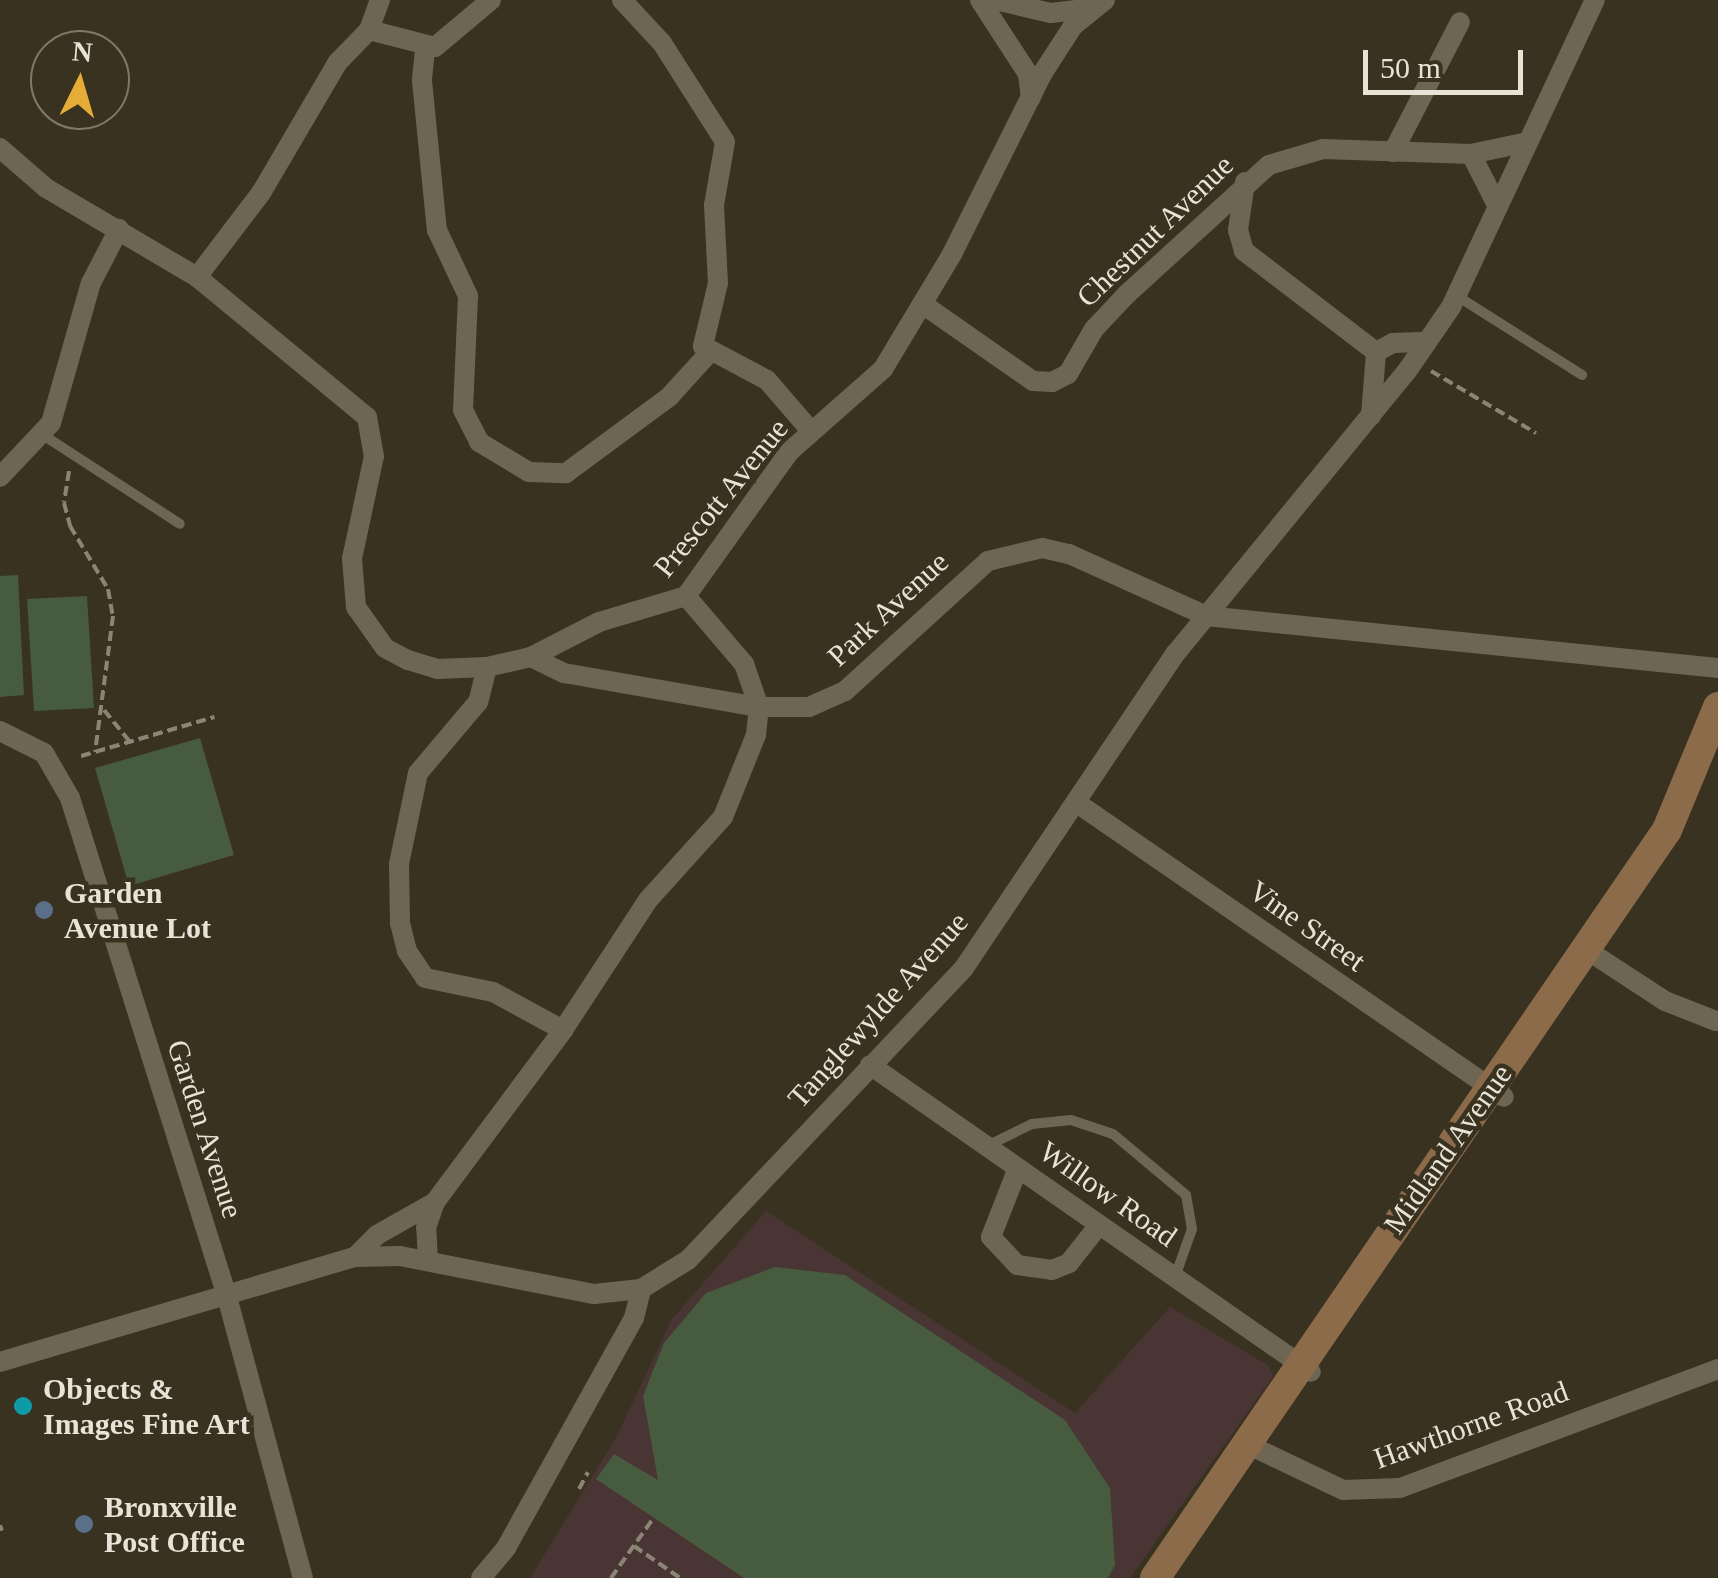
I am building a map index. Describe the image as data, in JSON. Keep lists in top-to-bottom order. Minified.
{"streets":{"street":["Chestnut Avenue","Prescott Avenue","Park Avenue","Vine Street","Tanglewylde Avenue","Garden Avenue","Midland Avenue","Willow Road","Hawthorne Road"]},"crossings":[["Chestnut Avenue","Prescott Avenue"],["Prescott Avenue","Park Avenue"],["Park Avenue","Tanglewylde Avenue"],["Vine Street","Tanglewylde Avenue"],["Vine Street","Midland Avenue"],["Tanglewylde Avenue","Garden Avenue"],["Tanglewylde Avenue","Willow Road"],["Midland Avenue","Willow Road"],["Midland Avenue","Hawthorne Road"]],"places":["Garden Avenue Lot","Objects & Images Fine Art","Bronxville Post Office"],"scale_bar":"50 m","north":"top"}
